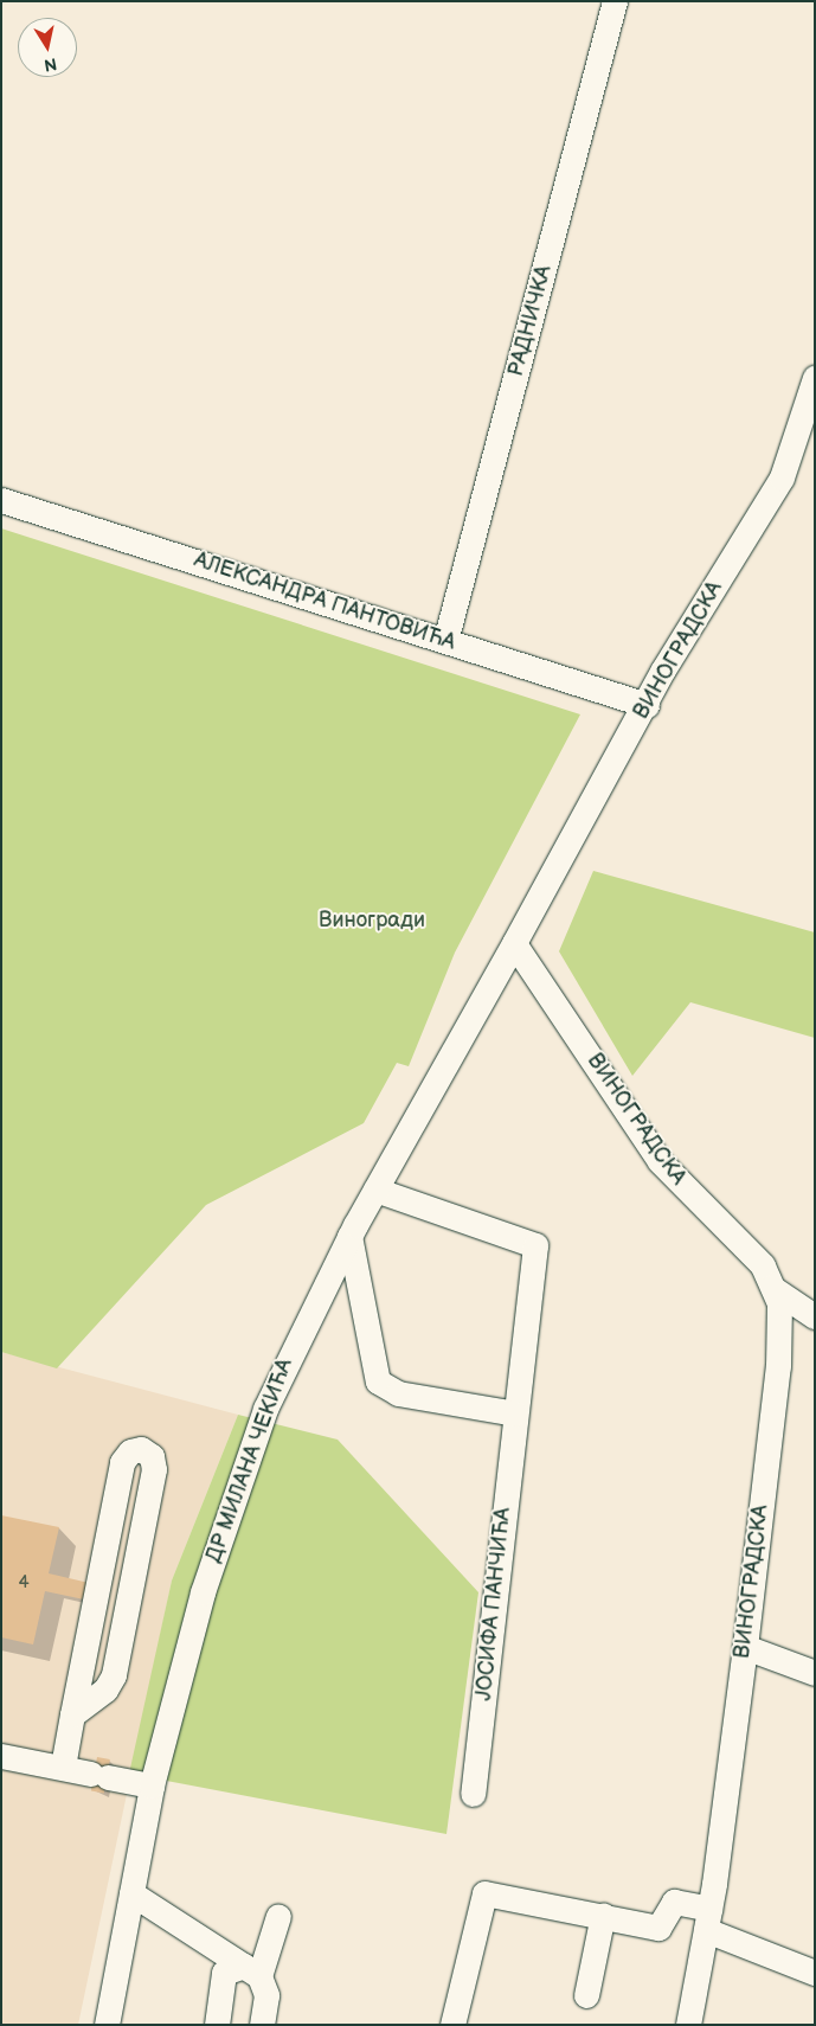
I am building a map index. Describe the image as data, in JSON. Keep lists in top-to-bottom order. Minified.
{"streets":{"street":["РАДНИЧКА","АЛЕКСАНДРА ПАНТОВИЋА","ВИНОГРАДСКА","ДР МИЛАНА ЧЕКИЋА","ЈОСИФА ПАНЧИЋА"]},"crossings":[["РАДНИЧКА","АЛЕКСАНДРА ПАНТОВИЋА"],["АЛЕКСАНДРА ПАНТОВИЋА","ВИНОГРАДСКА"],["ВИНОГРАДСКА","ДР МИЛАНА ЧЕКИЋА"],["ДР МИЛАНА ЧЕКИЋА","ЈОСИФА ПАНЧИЋА"]],"parks":["Виногради"],"house_numbers":["4"],"north":"bottom"}
